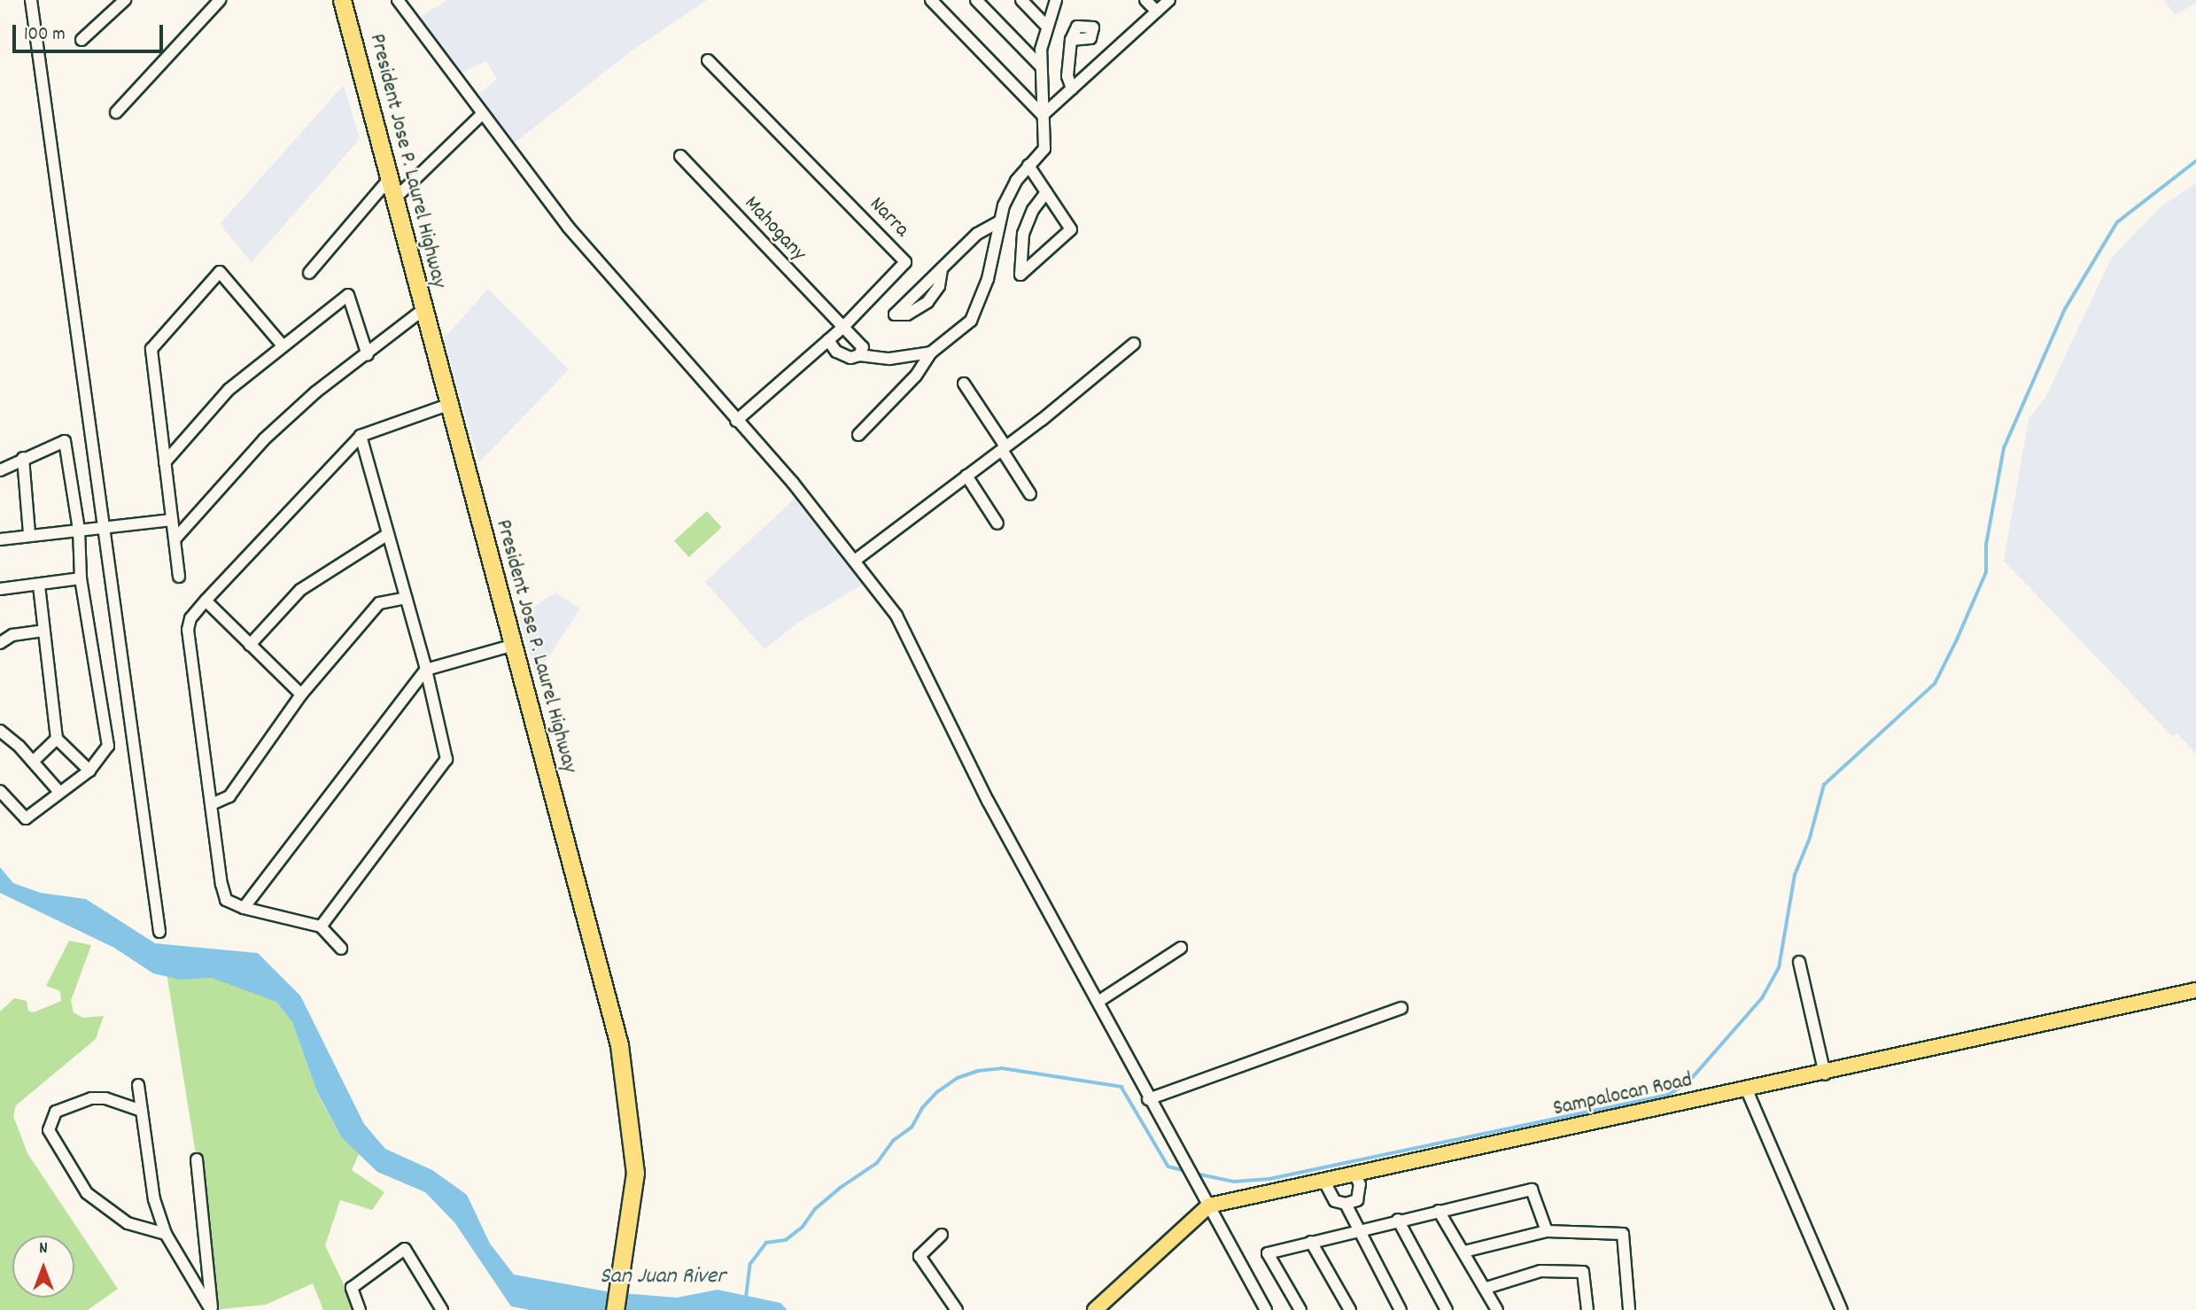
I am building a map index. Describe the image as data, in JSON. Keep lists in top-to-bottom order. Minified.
{"streets":{"highway":["President Jose P. Laurel Highway"],"main road":["Sampalocan Road"],"street":["Narra","Mahogany"]},"crossings":[["Narra","Mahogany"]],"water":["San Juan River"],"scale_bar":"100 m","north":"top"}
